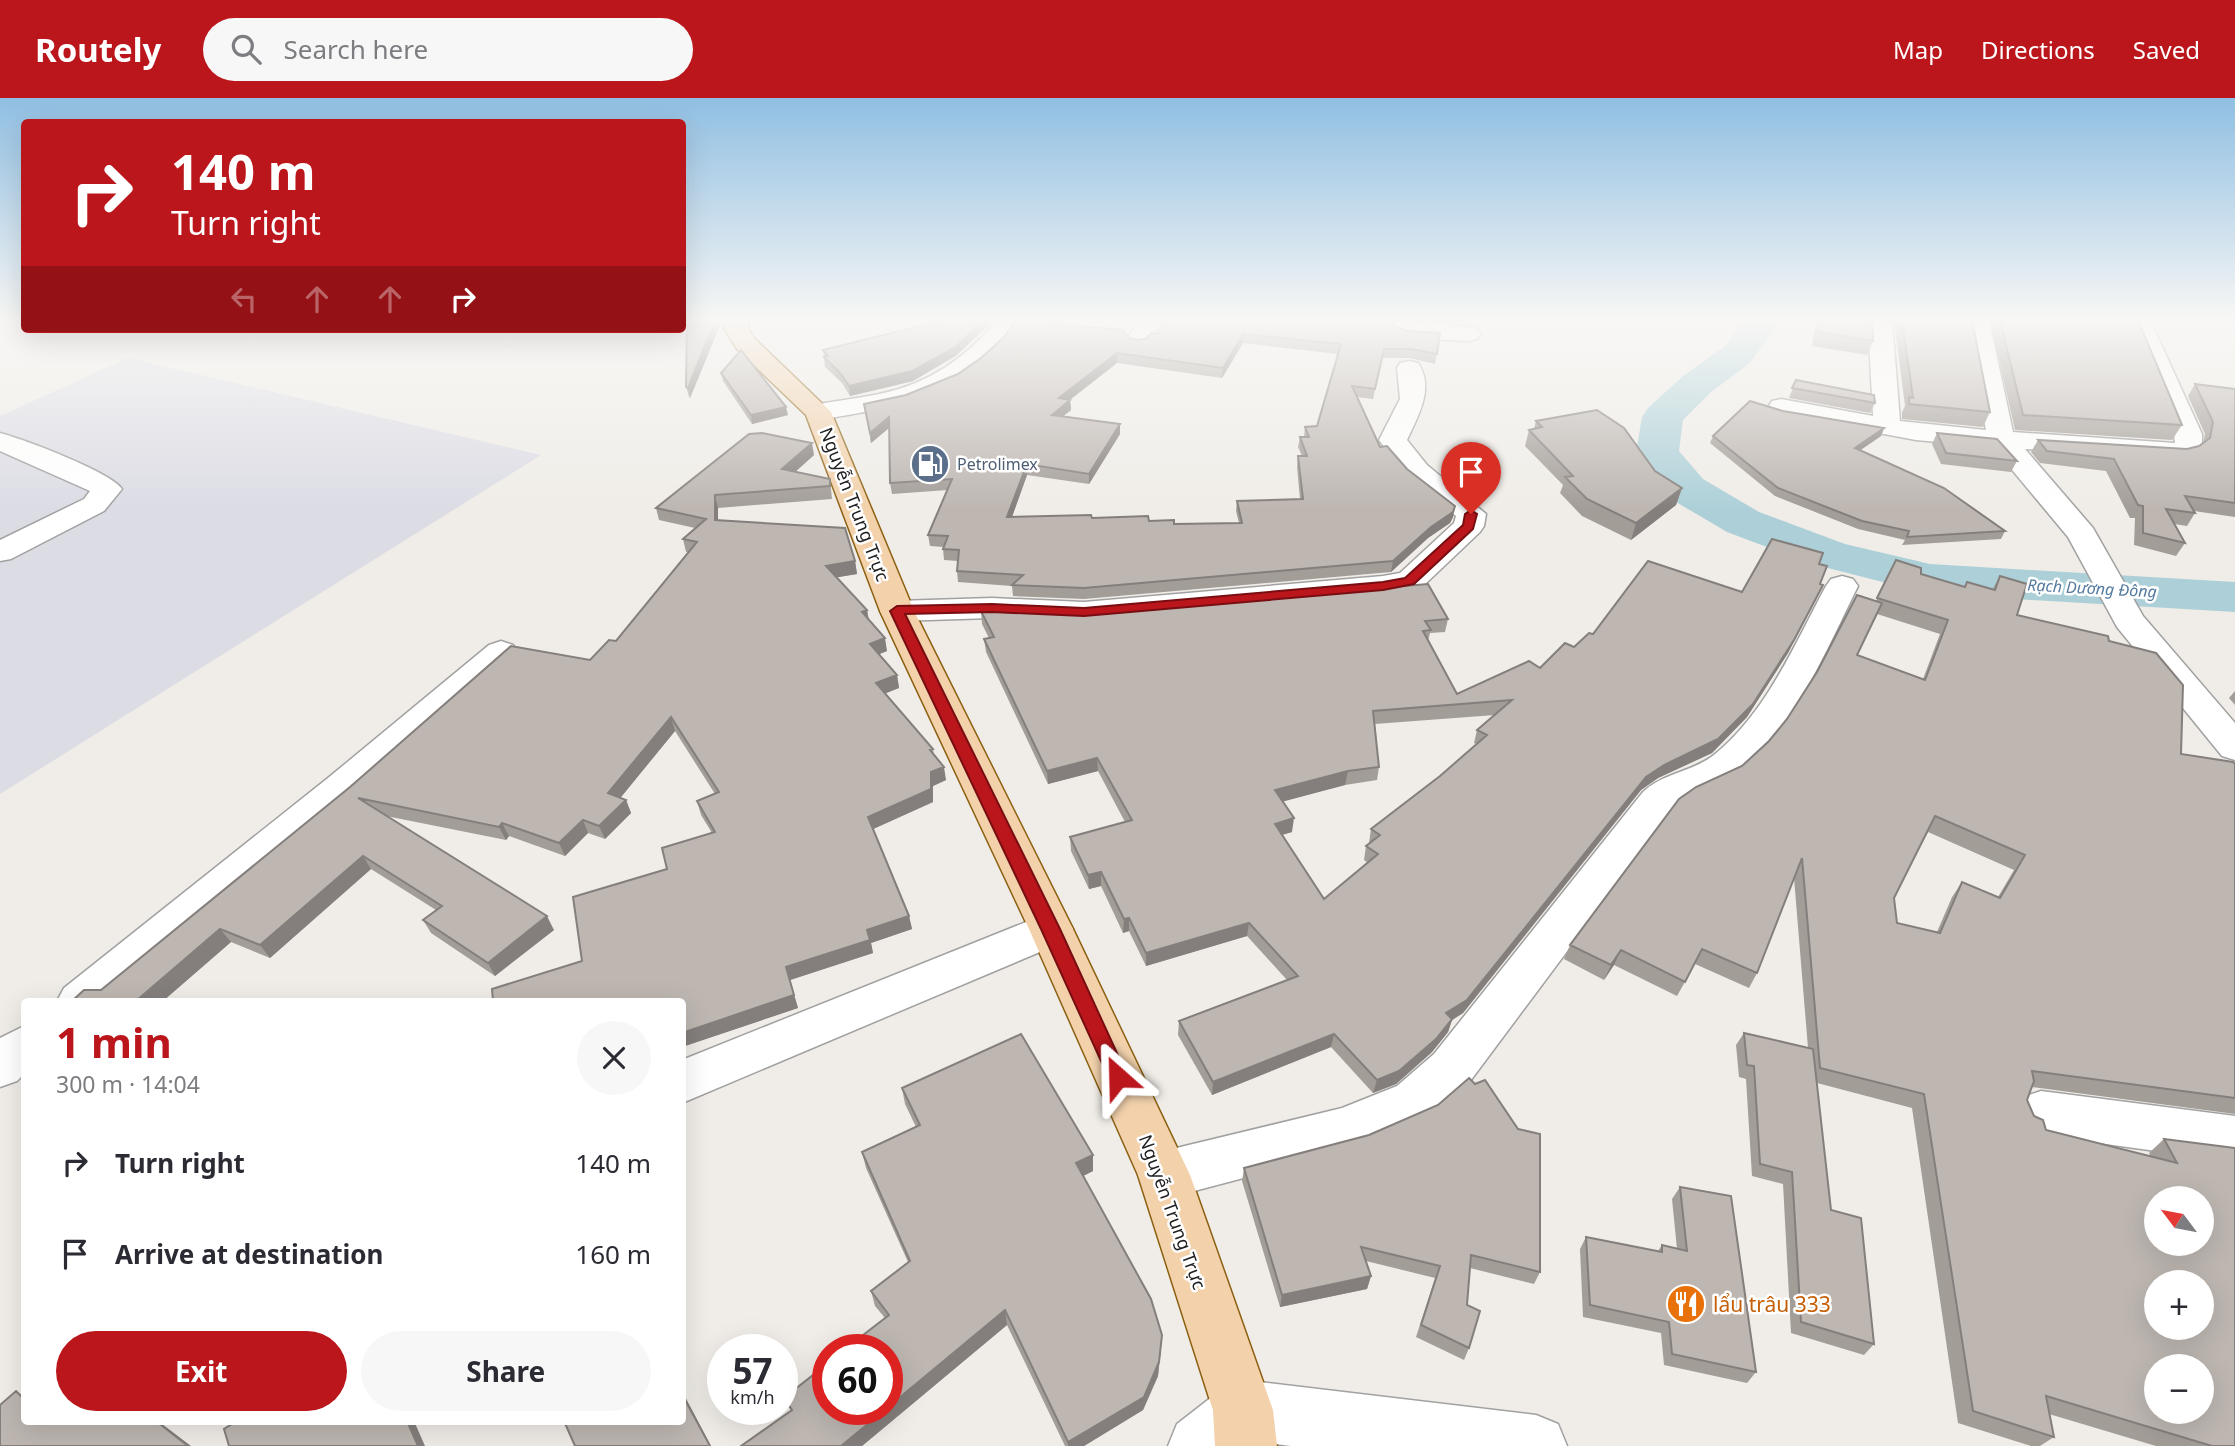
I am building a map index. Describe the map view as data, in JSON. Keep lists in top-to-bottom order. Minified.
{"streets":{"main road":["Nguyễn Trung Trực"]},"water":["Rạch Dương Đông"],"places":{"fuel station":["Petrolimex"],"restaurant":["lẩu trâu 333"]},"north":"top left","page":{"header":"Routely","search":"Search here","nav":["Map","Directions","Saved"],"turn":["140 m","Turn right"],"heading":["1 min","300 m · 14:04"],"list":[{"name":"Turn right","value":"140 m"},{"name":"Arrive at destination","value":"160 m"}],"map_buttons":["+","−"],"buttons":["Exit","Share"],"speed":"57 km/h","limit":"60"}}
